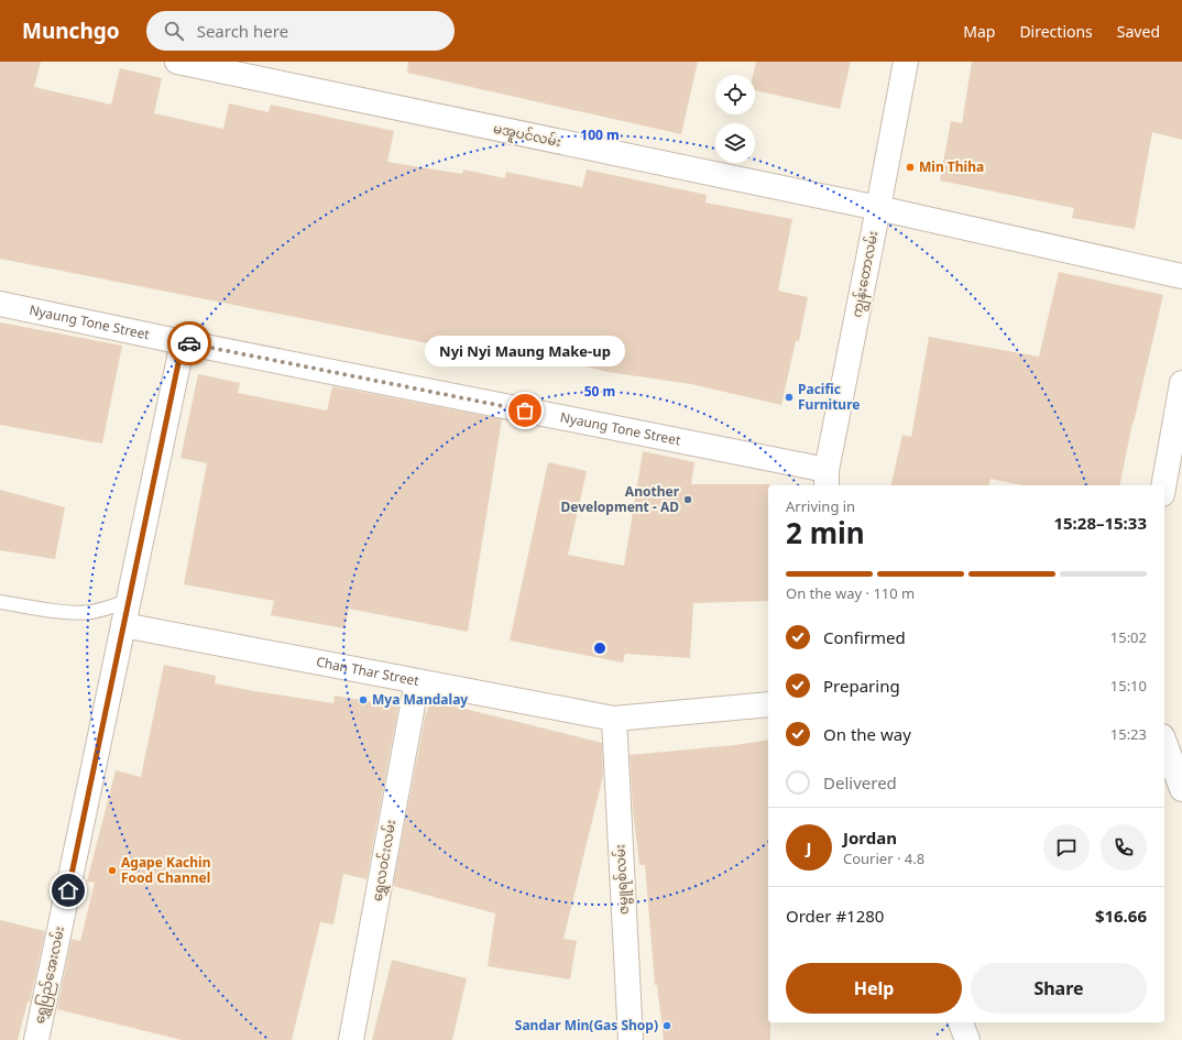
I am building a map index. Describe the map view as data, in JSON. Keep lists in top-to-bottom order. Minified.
{"streets":{"street":["မအူပင်လမ်း","ကျွန်းတောလမ်း","Nyaung Tone Street","Chan Thar Street","ရွှေလဝင်းလမ်း","ဇမ္ဗူရစ်လမ်း","ရွှေပြည်အေးလမ်း"]},"crossings":[["မအူပင်လမ်း","ကျွန်းတောလမ်း"],["ကျွန်းတောလမ်း","Nyaung Tone Street"],["Nyaung Tone Street","ရွှေပြည်အေးလမ်း"],["Chan Thar Street","ရွှေလဝင်းလမ်း"],["Chan Thar Street","ဇမ္ဗူရစ်လမ်း"],["Chan Thar Street","ရွှေပြည်အေးလမ်း"]],"places":["Min Thiha","Pacific Furniture","Nyi Nyi Maung Make-up","Another Development - AD","Mya Mandalay","Agape Kachin Food Channel","Sandar Min(Gas Shop)"],"page":{"header":"Munchgo","search":"Search here","nav":["Map","Directions","Saved"],"bubble":"Nyi Nyi Maung Make-up","heading":["2 min","Arriving in","15:28–15:33"],"panel":["Jordan","Courier · 4.8","Order #1280","$16.66"],"bar":"On the way · 110 m","list":[["Confirmed","15:02"],["Preparing","15:10"],["On the way","15:23"],"Delivered"],"round":"J","buttons":["Help","Share"]},"rings":["100 m","50 m"]}
